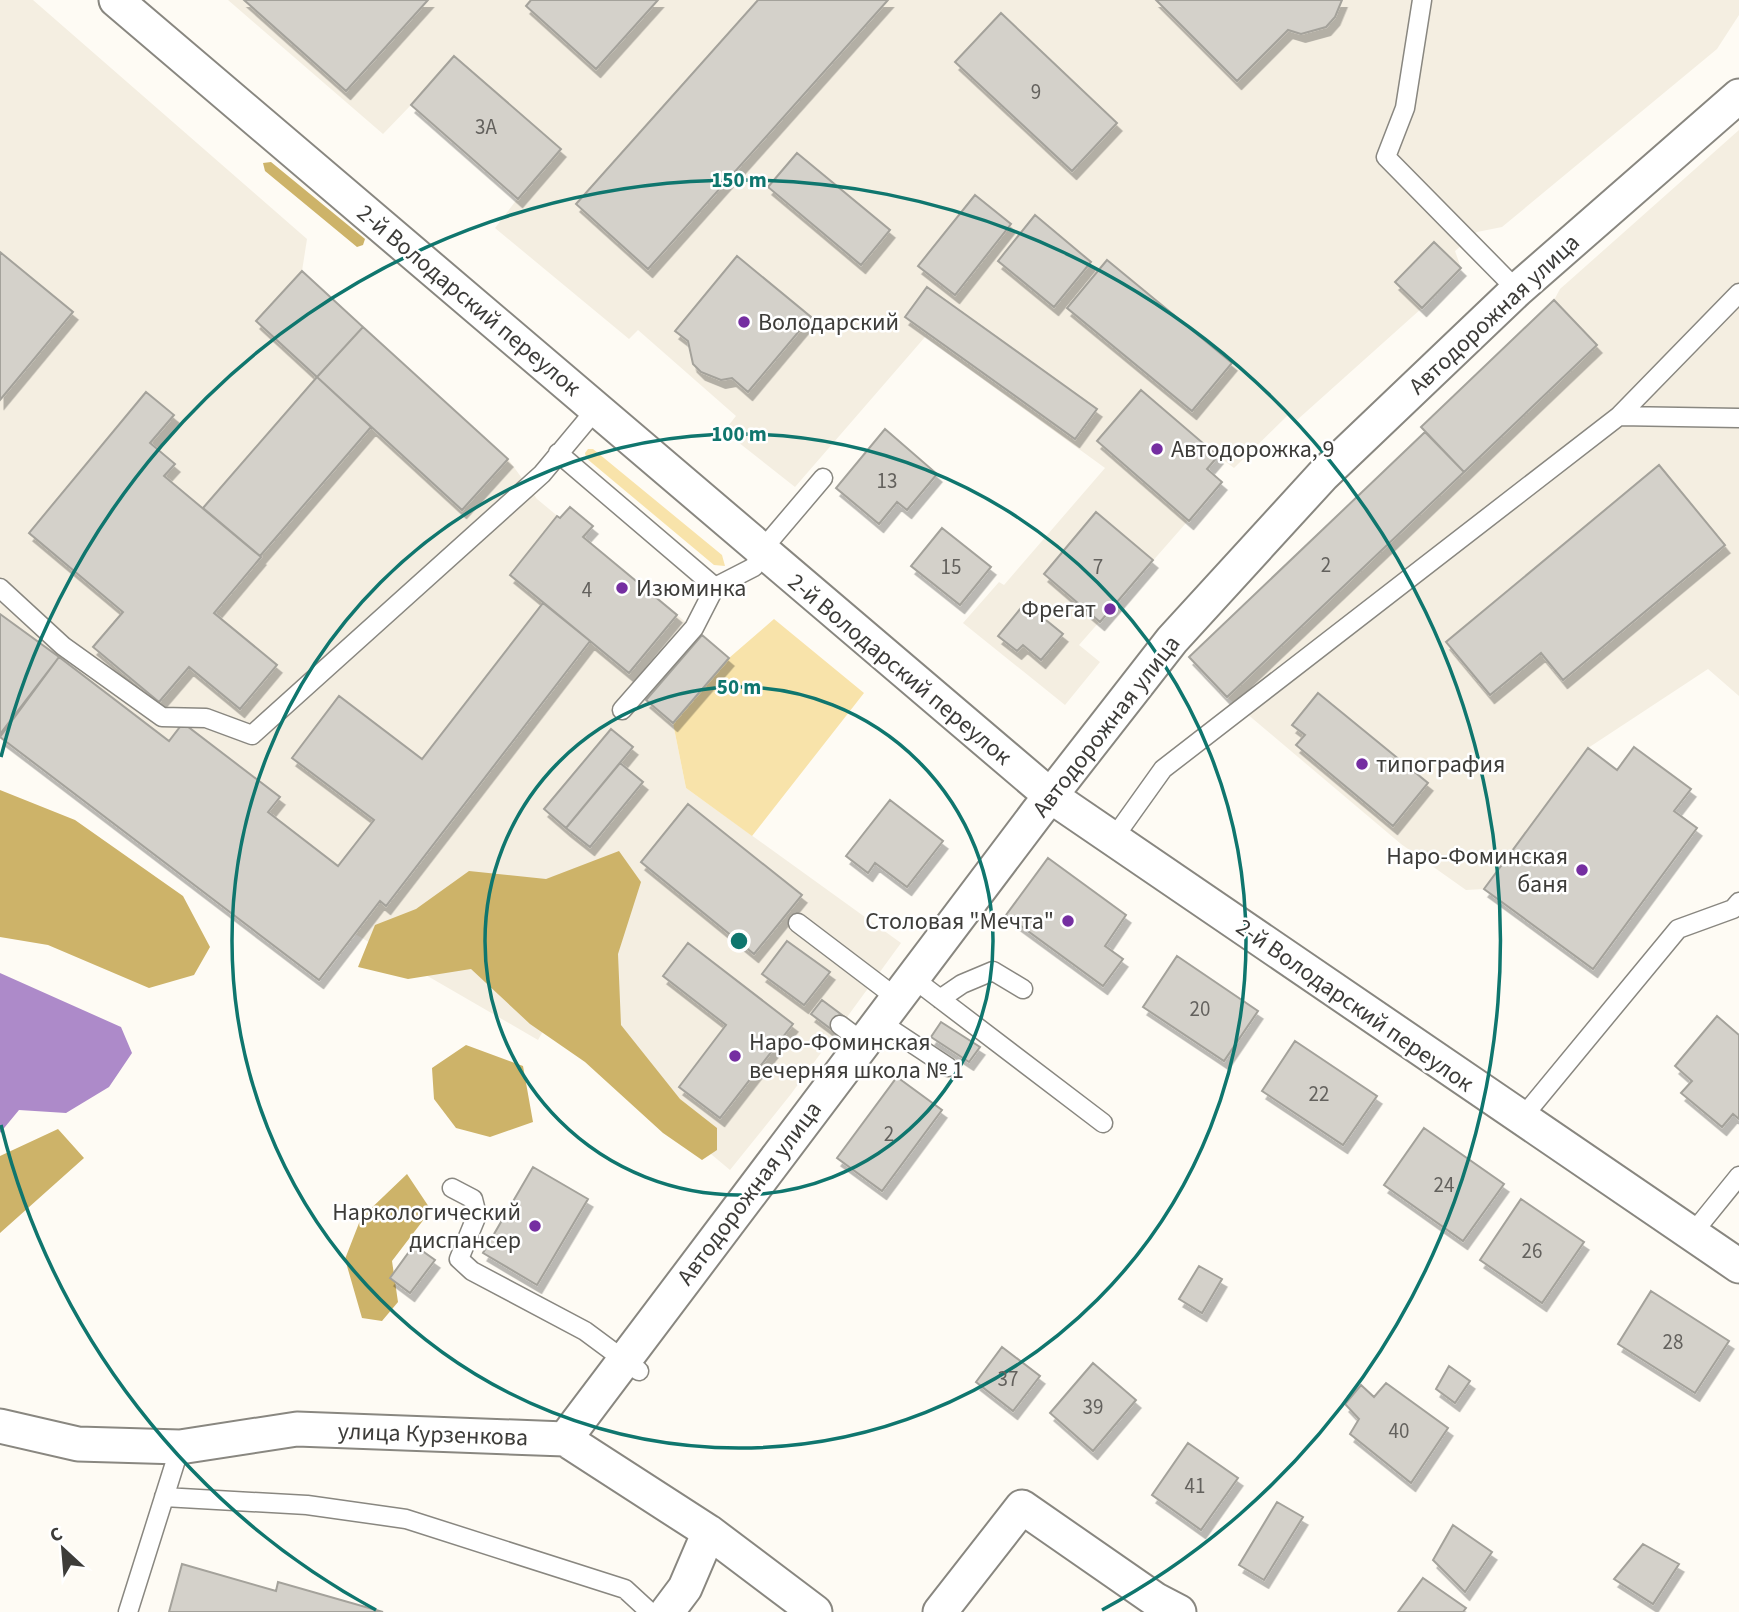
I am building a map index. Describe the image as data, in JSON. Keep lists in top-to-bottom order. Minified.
{"streets":{"street":["2-й Володарский переулок","Автодорожная улица","улица Курзенкова"]},"crossings":[["2-й Володарский переулок","Автодорожная улица"],["Автодорожная улица","улица Курзенкова"]],"places":["Володарский","Автодорожка, 9","Изюминка","Фрегат","типография","Наро-Фоминская баня","Столовая \"Мечта\"","Наро-Фоминская вечерняя школа № 1","Наркологический диспансер"],"house_numbers":["9","3А","13","2","15","7","4","20","22","2","24","26","28","37","39","40","41"],"north":"top left","rings":["150 m","100 m","50 m"]}
